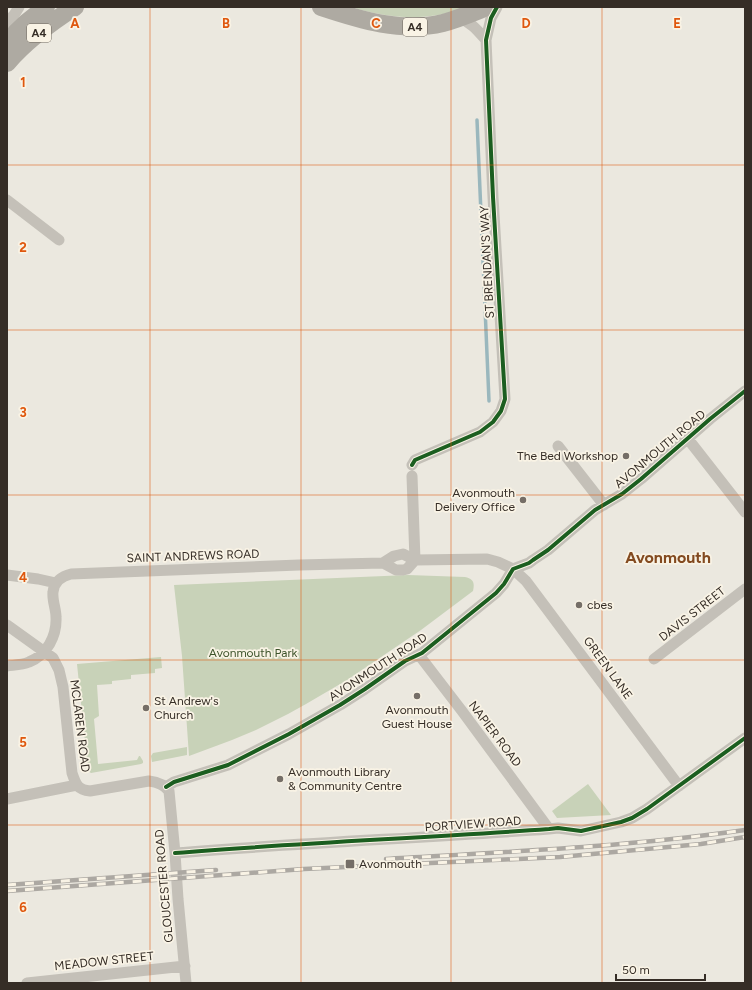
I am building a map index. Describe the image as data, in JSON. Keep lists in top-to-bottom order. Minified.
{"streets":{"highway":["A4"],"street":["ST BRENDAN'S WAY","AVONMOUTH ROAD","SAINT ANDREWS ROAD","DAVIS STREET","GREEN LANE","MCLAREN ROAD","NAPIER ROAD","PORTVIEW ROAD","GLOUCESTER ROAD","MEADOW STREET"]},"crossings":[["ST BRENDAN'S WAY","SAINT ANDREWS ROAD"],["AVONMOUTH ROAD","GREEN LANE"],["AVONMOUTH ROAD","NAPIER ROAD"],["AVONMOUTH ROAD","GLOUCESTER ROAD"],["GREEN LANE","PORTVIEW ROAD"],["NAPIER ROAD","PORTVIEW ROAD"],["PORTVIEW ROAD","GLOUCESTER ROAD"],["GLOUCESTER ROAD","MEADOW STREET"]],"districts":["Avonmouth"],"parks":["Avonmouth Park"],"places":{"other":["The Bed Workshop","Avonmouth Delivery Office","cbes","Avonmouth Guest House","St Andrew's Church","Avonmouth Library & Community Centre"],"transit":["Avonmouth"]},"scale_bar":"50 m","grid":{"columns":["A","B","C","D","E"],"rows":["1","2","3","4","5","6"]}}
